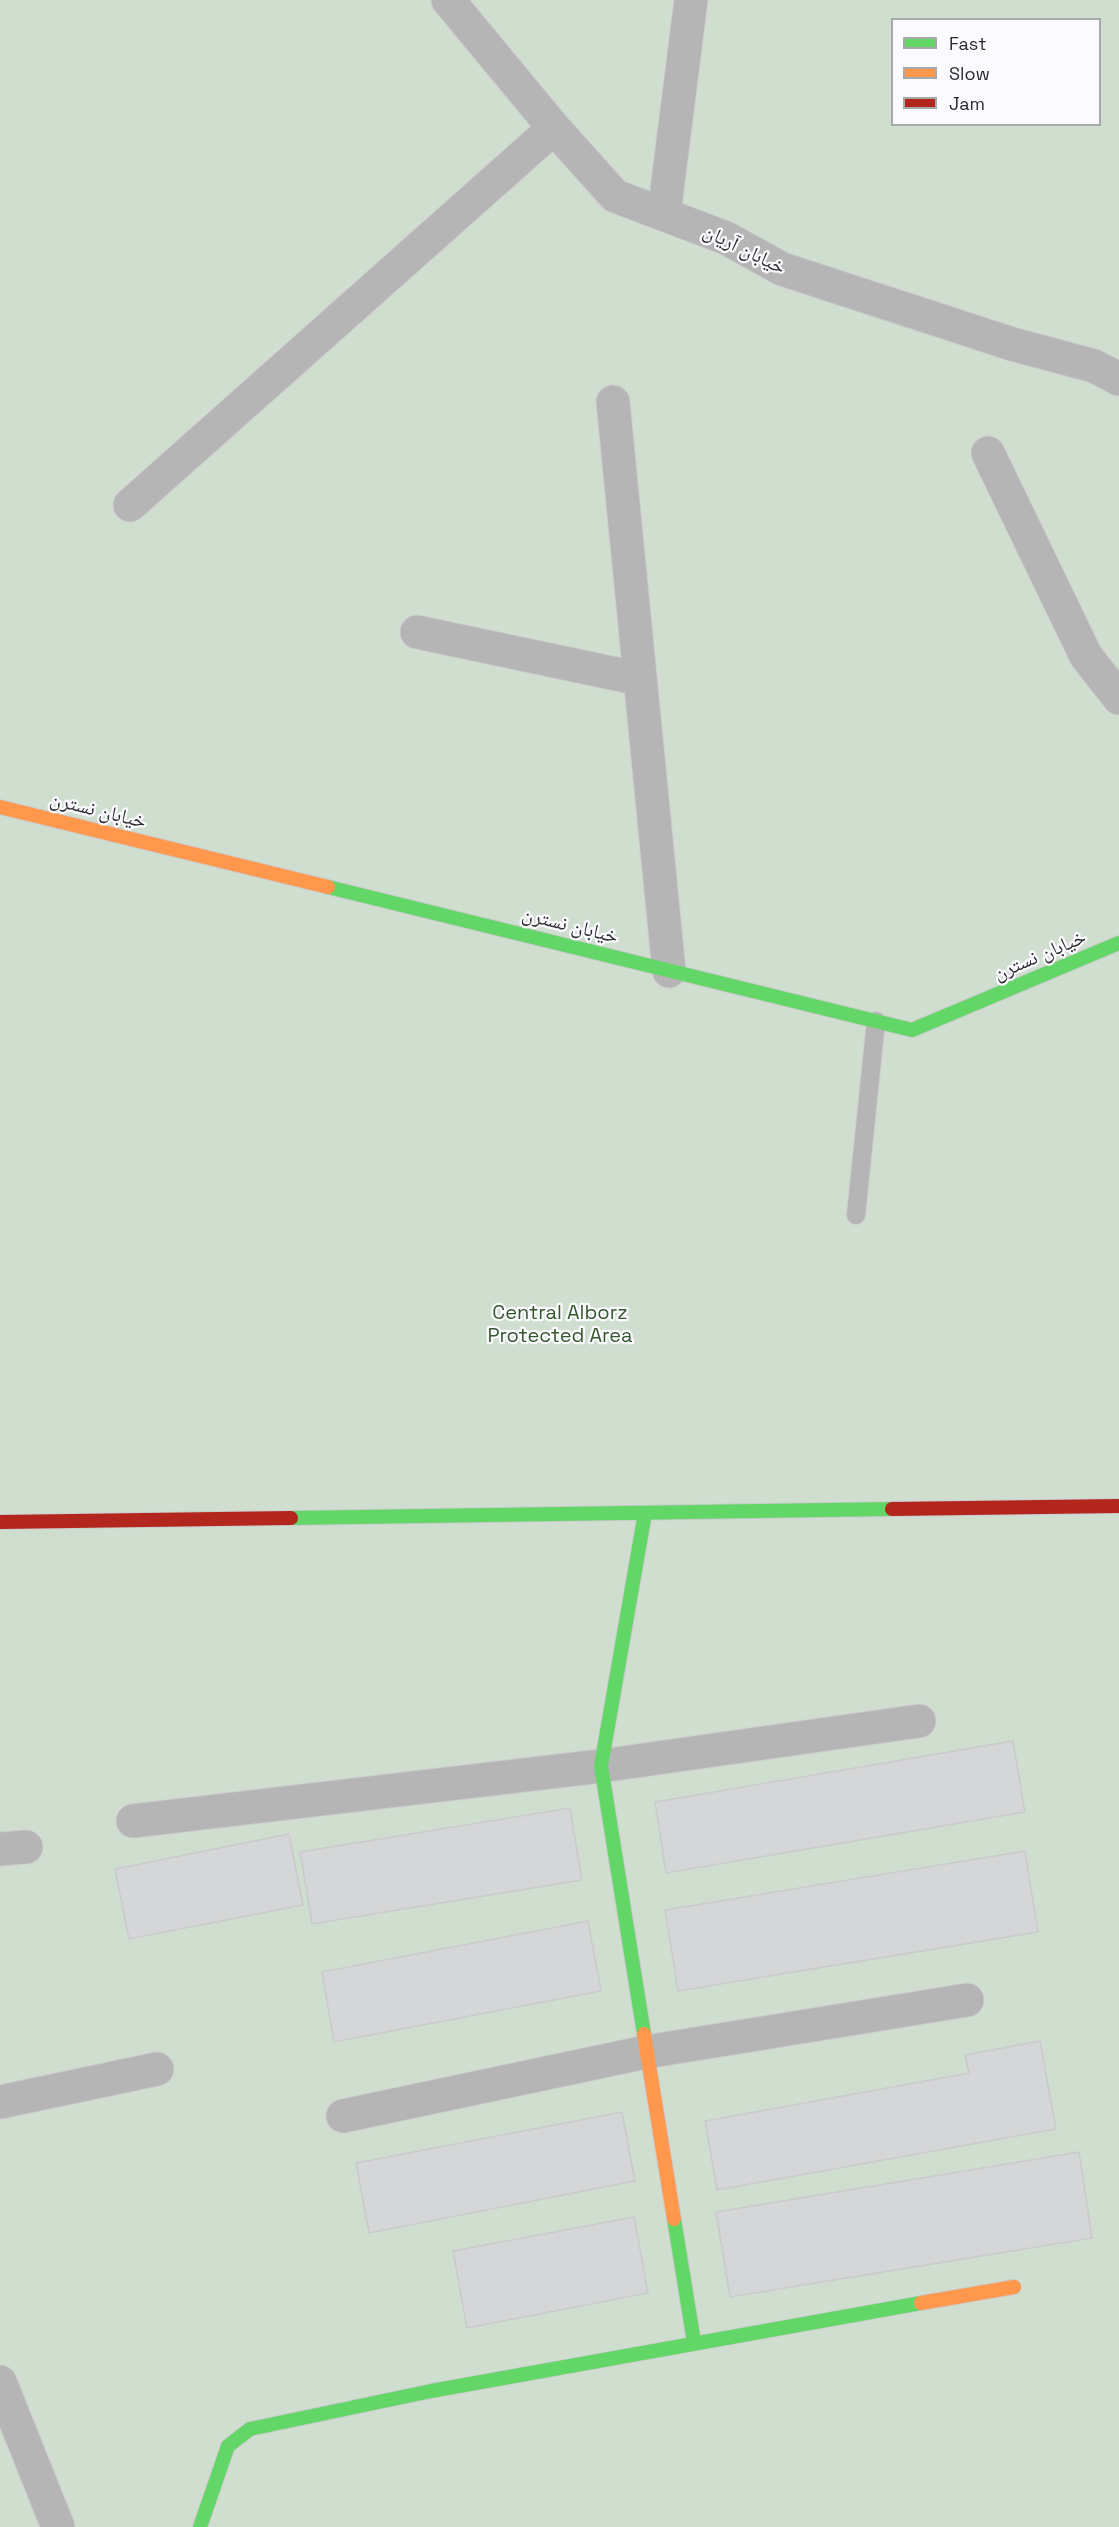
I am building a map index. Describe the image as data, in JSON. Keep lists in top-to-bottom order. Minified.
{"streets":{"street":["خیابان آریان","خیابان نسترن"]},"parks":["Central Alborz Protected Area"],"legend":["Fast","Slow","Jam"]}
